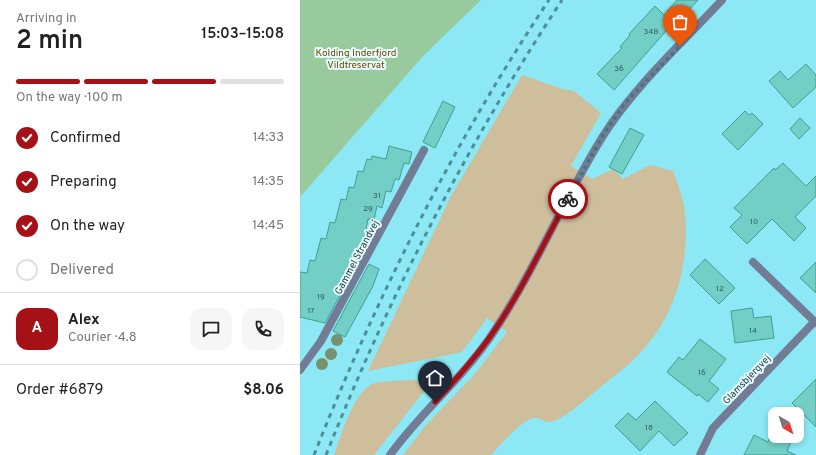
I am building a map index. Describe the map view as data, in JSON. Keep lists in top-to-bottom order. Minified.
{"streets":{"street":["Gammel Strandvej","Glamsbjergvej"]},"parks":["Kolding Inderfjord Vildtreservat"],"house_numbers":["34B","36","31","29","10","12","19","17","14","16","18"],"north":"bottom right","page":{"heading":["2 min","Arriving in","15:03–15:08"],"panel":["Alex","Courier · 4.8","Order #6879","$8.06"],"bar":"On the way · 100 m","list":[["Confirmed","14:33"],["Preparing","14:35"],["On the way","14:45"],"Delivered"],"round":"A"}}
